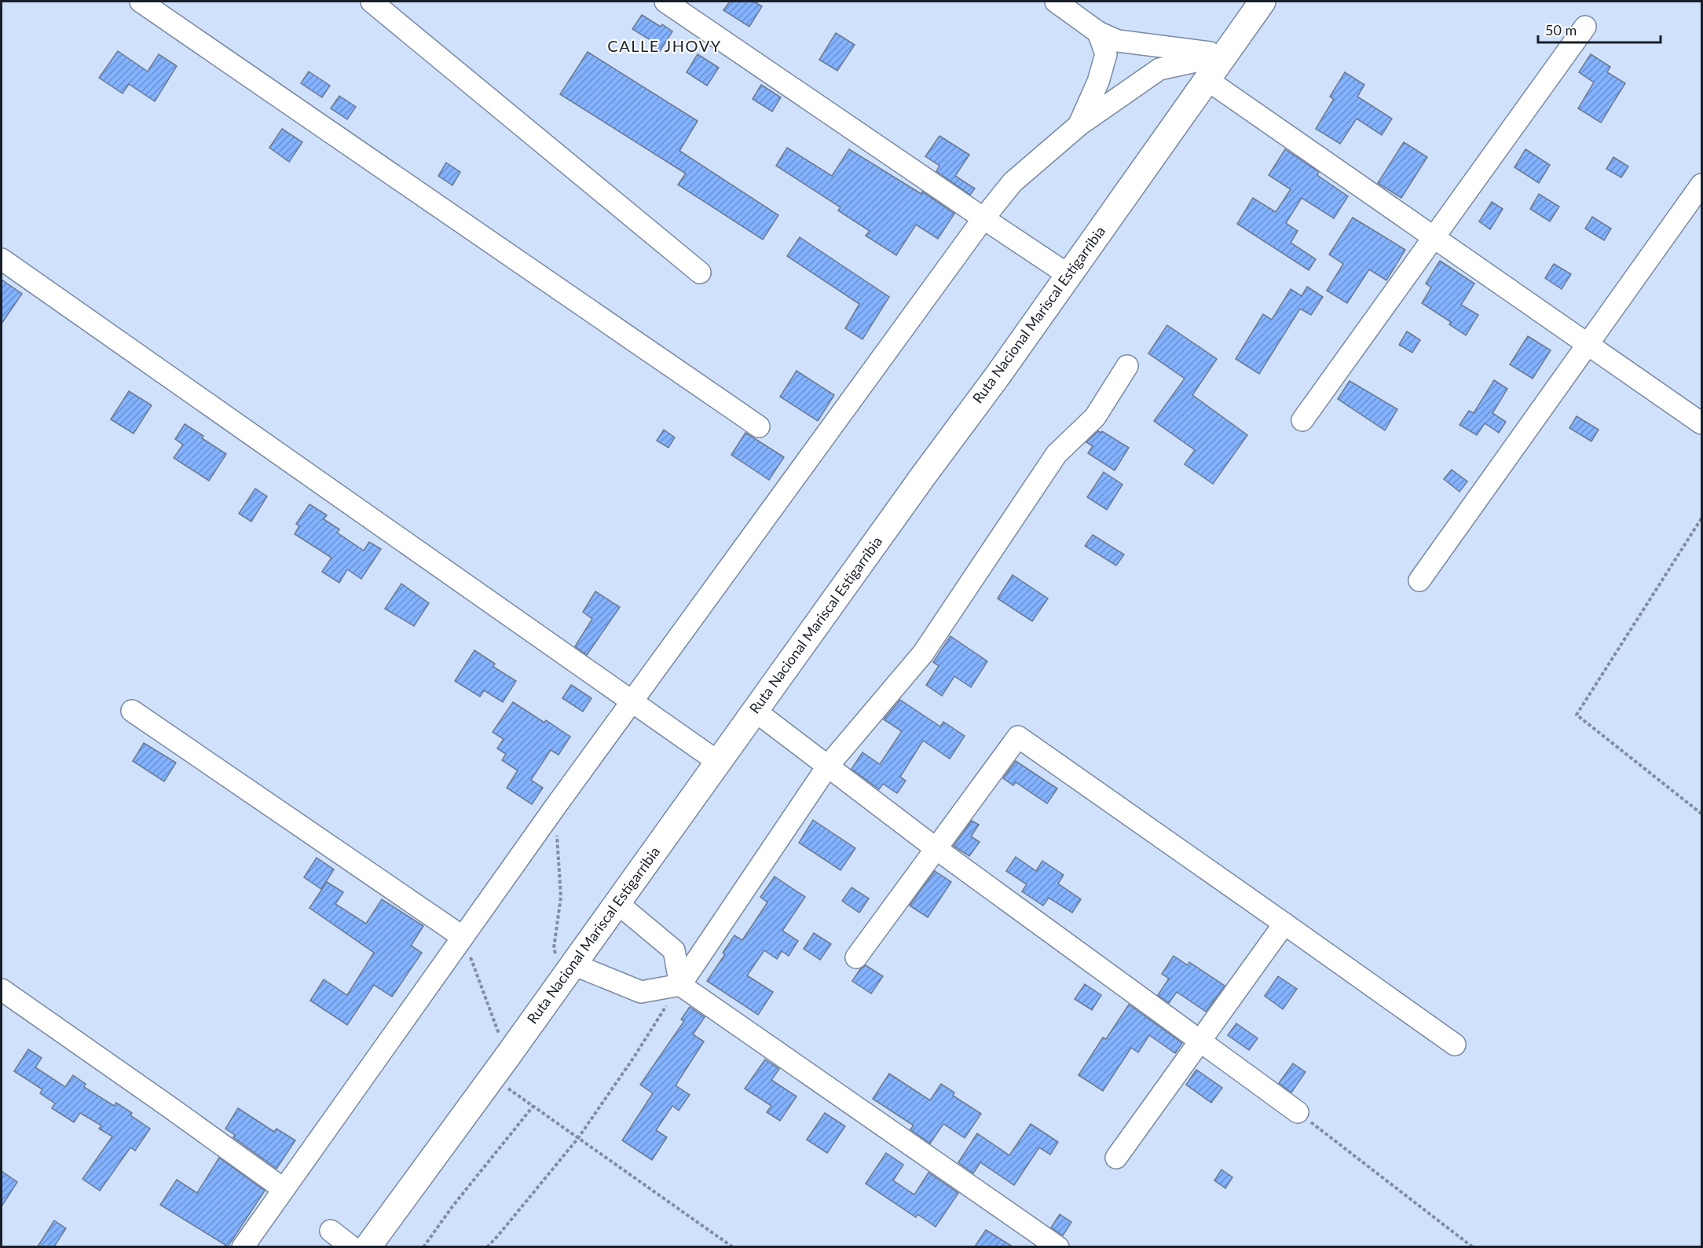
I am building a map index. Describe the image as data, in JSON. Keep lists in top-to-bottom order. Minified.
{"streets":{"main road":["Ruta Nacional Mariscal Estigarribia"]},"districts":["CALLE JHOVY"],"scale_bar":"50 m"}
